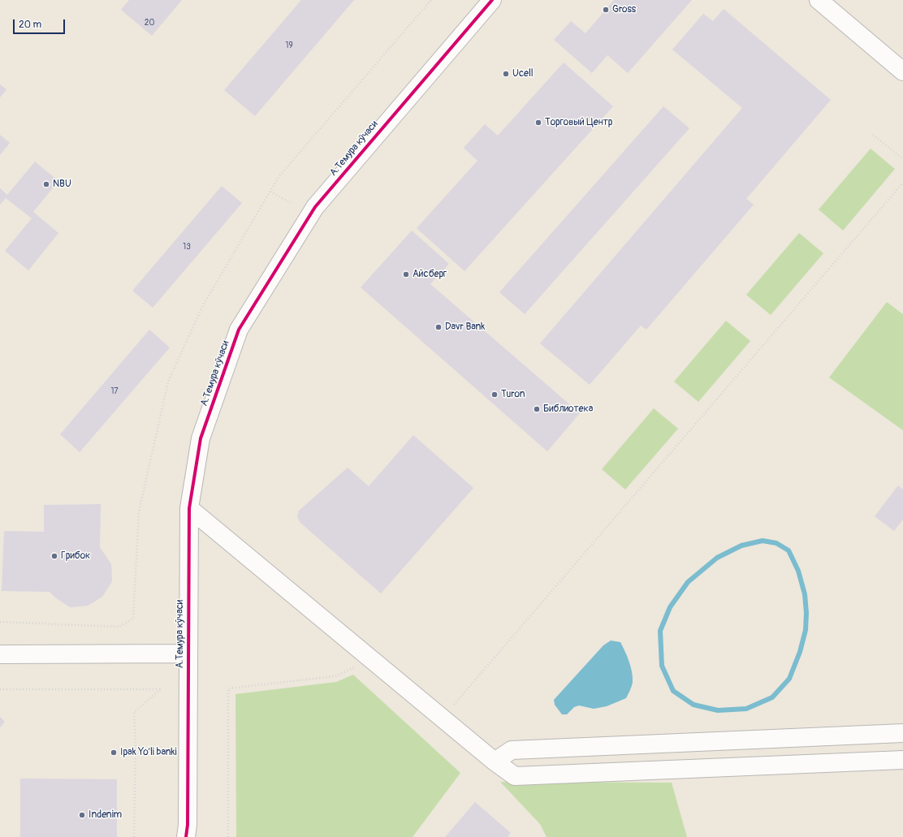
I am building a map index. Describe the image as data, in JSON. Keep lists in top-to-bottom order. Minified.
{"streets":{"street":["А.Темура кўчаси"]},"places":["Gross","Ucell","Торговый Центр","NBU","Айсберг","Davr Bank","Turon","Библиотека","Грибок","Ipak Yo'li banki","Indenim"],"house_numbers":["20","19","13","17"],"scale_bar":"20 m"}
